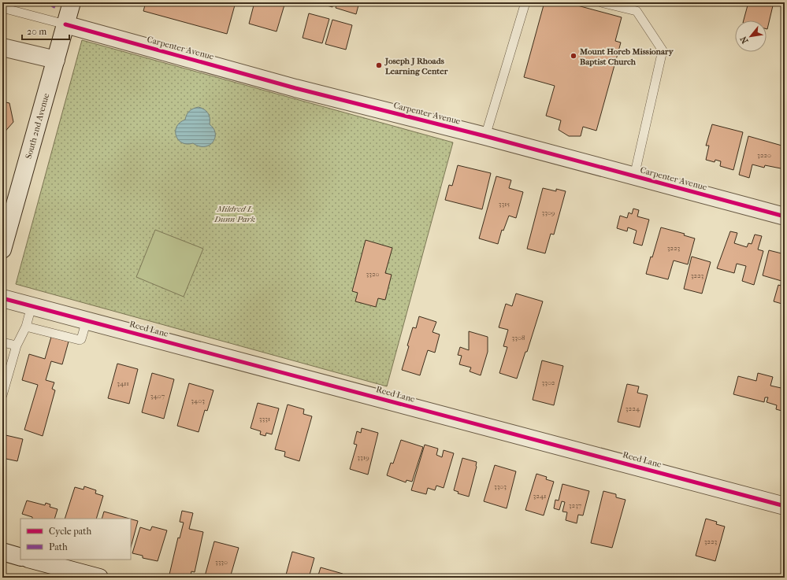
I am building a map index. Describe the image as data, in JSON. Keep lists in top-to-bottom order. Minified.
{"streets":{"street":["Carpenter Avenue","South 2nd Avenue","Reed Lane"]},"crossings":[["Carpenter Avenue","South 2nd Avenue"]],"parks":["Mildred L Dunn Park"],"places":["Mount Horeb Missionary Baptist Church","Joseph J Rhoads Learning Center"],"house_numbers":["3220","3315","3309","3223","3320","3223","3308","3302","3411","3407","3403","3224","3331","3319","3303","3241","3237","3223","3330"],"legend":["Cycle path","Path"],"scale_bar":"20 m","north":"bottom left"}
